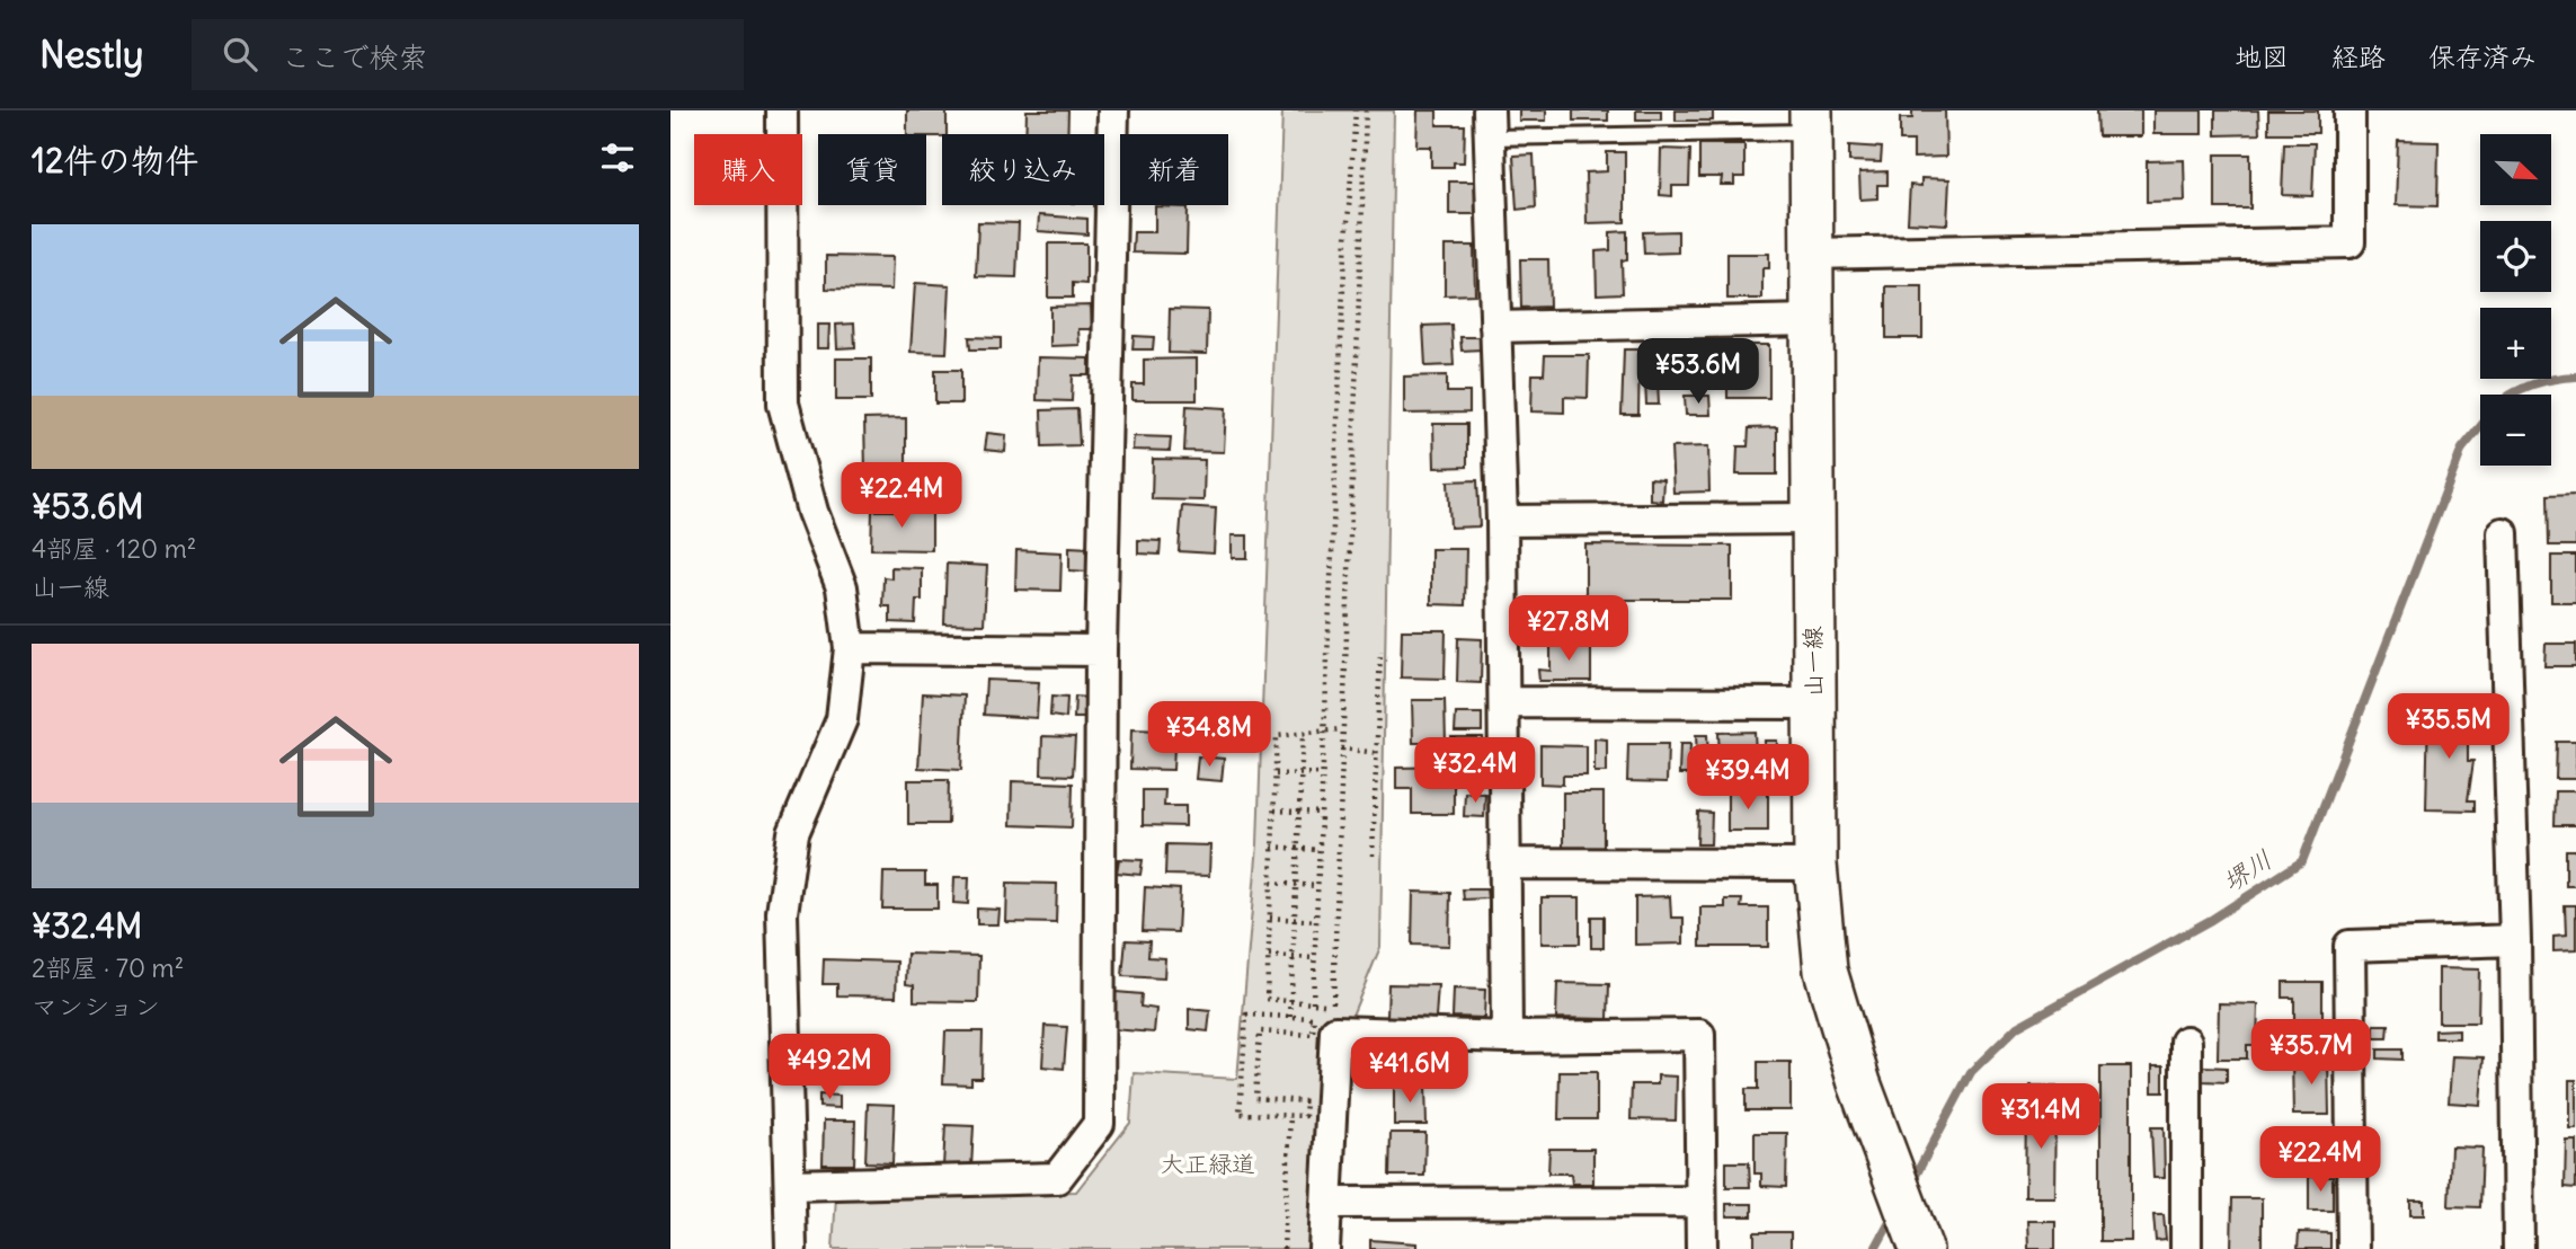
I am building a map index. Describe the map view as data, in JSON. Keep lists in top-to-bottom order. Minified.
{"streets":{"street":["山一線"]},"water":["堺川"],"parks":["大正緑道"],"north":"bottom right","page":{"header":"Nestly","search":"ここで検索","nav":["地図","経路","保存済み"],"heading":"12件の物件","map_buttons":["+","−"],"chip":["購入","賃貸","絞り込み","新着"],"list":[{"name":"¥53.6M","note":"4部屋 · 120 m² · 山一線"},{"name":"¥32.4M","note":"2部屋 · 70 m² · マンション"}],"price":["¥53.6M","¥22.4M","¥27.8M","¥35.5M","¥34.8M","¥32.4M","¥39.4M","¥35.7M","¥49.2M","¥41.6M","¥31.4M","¥22.4M"]}}
